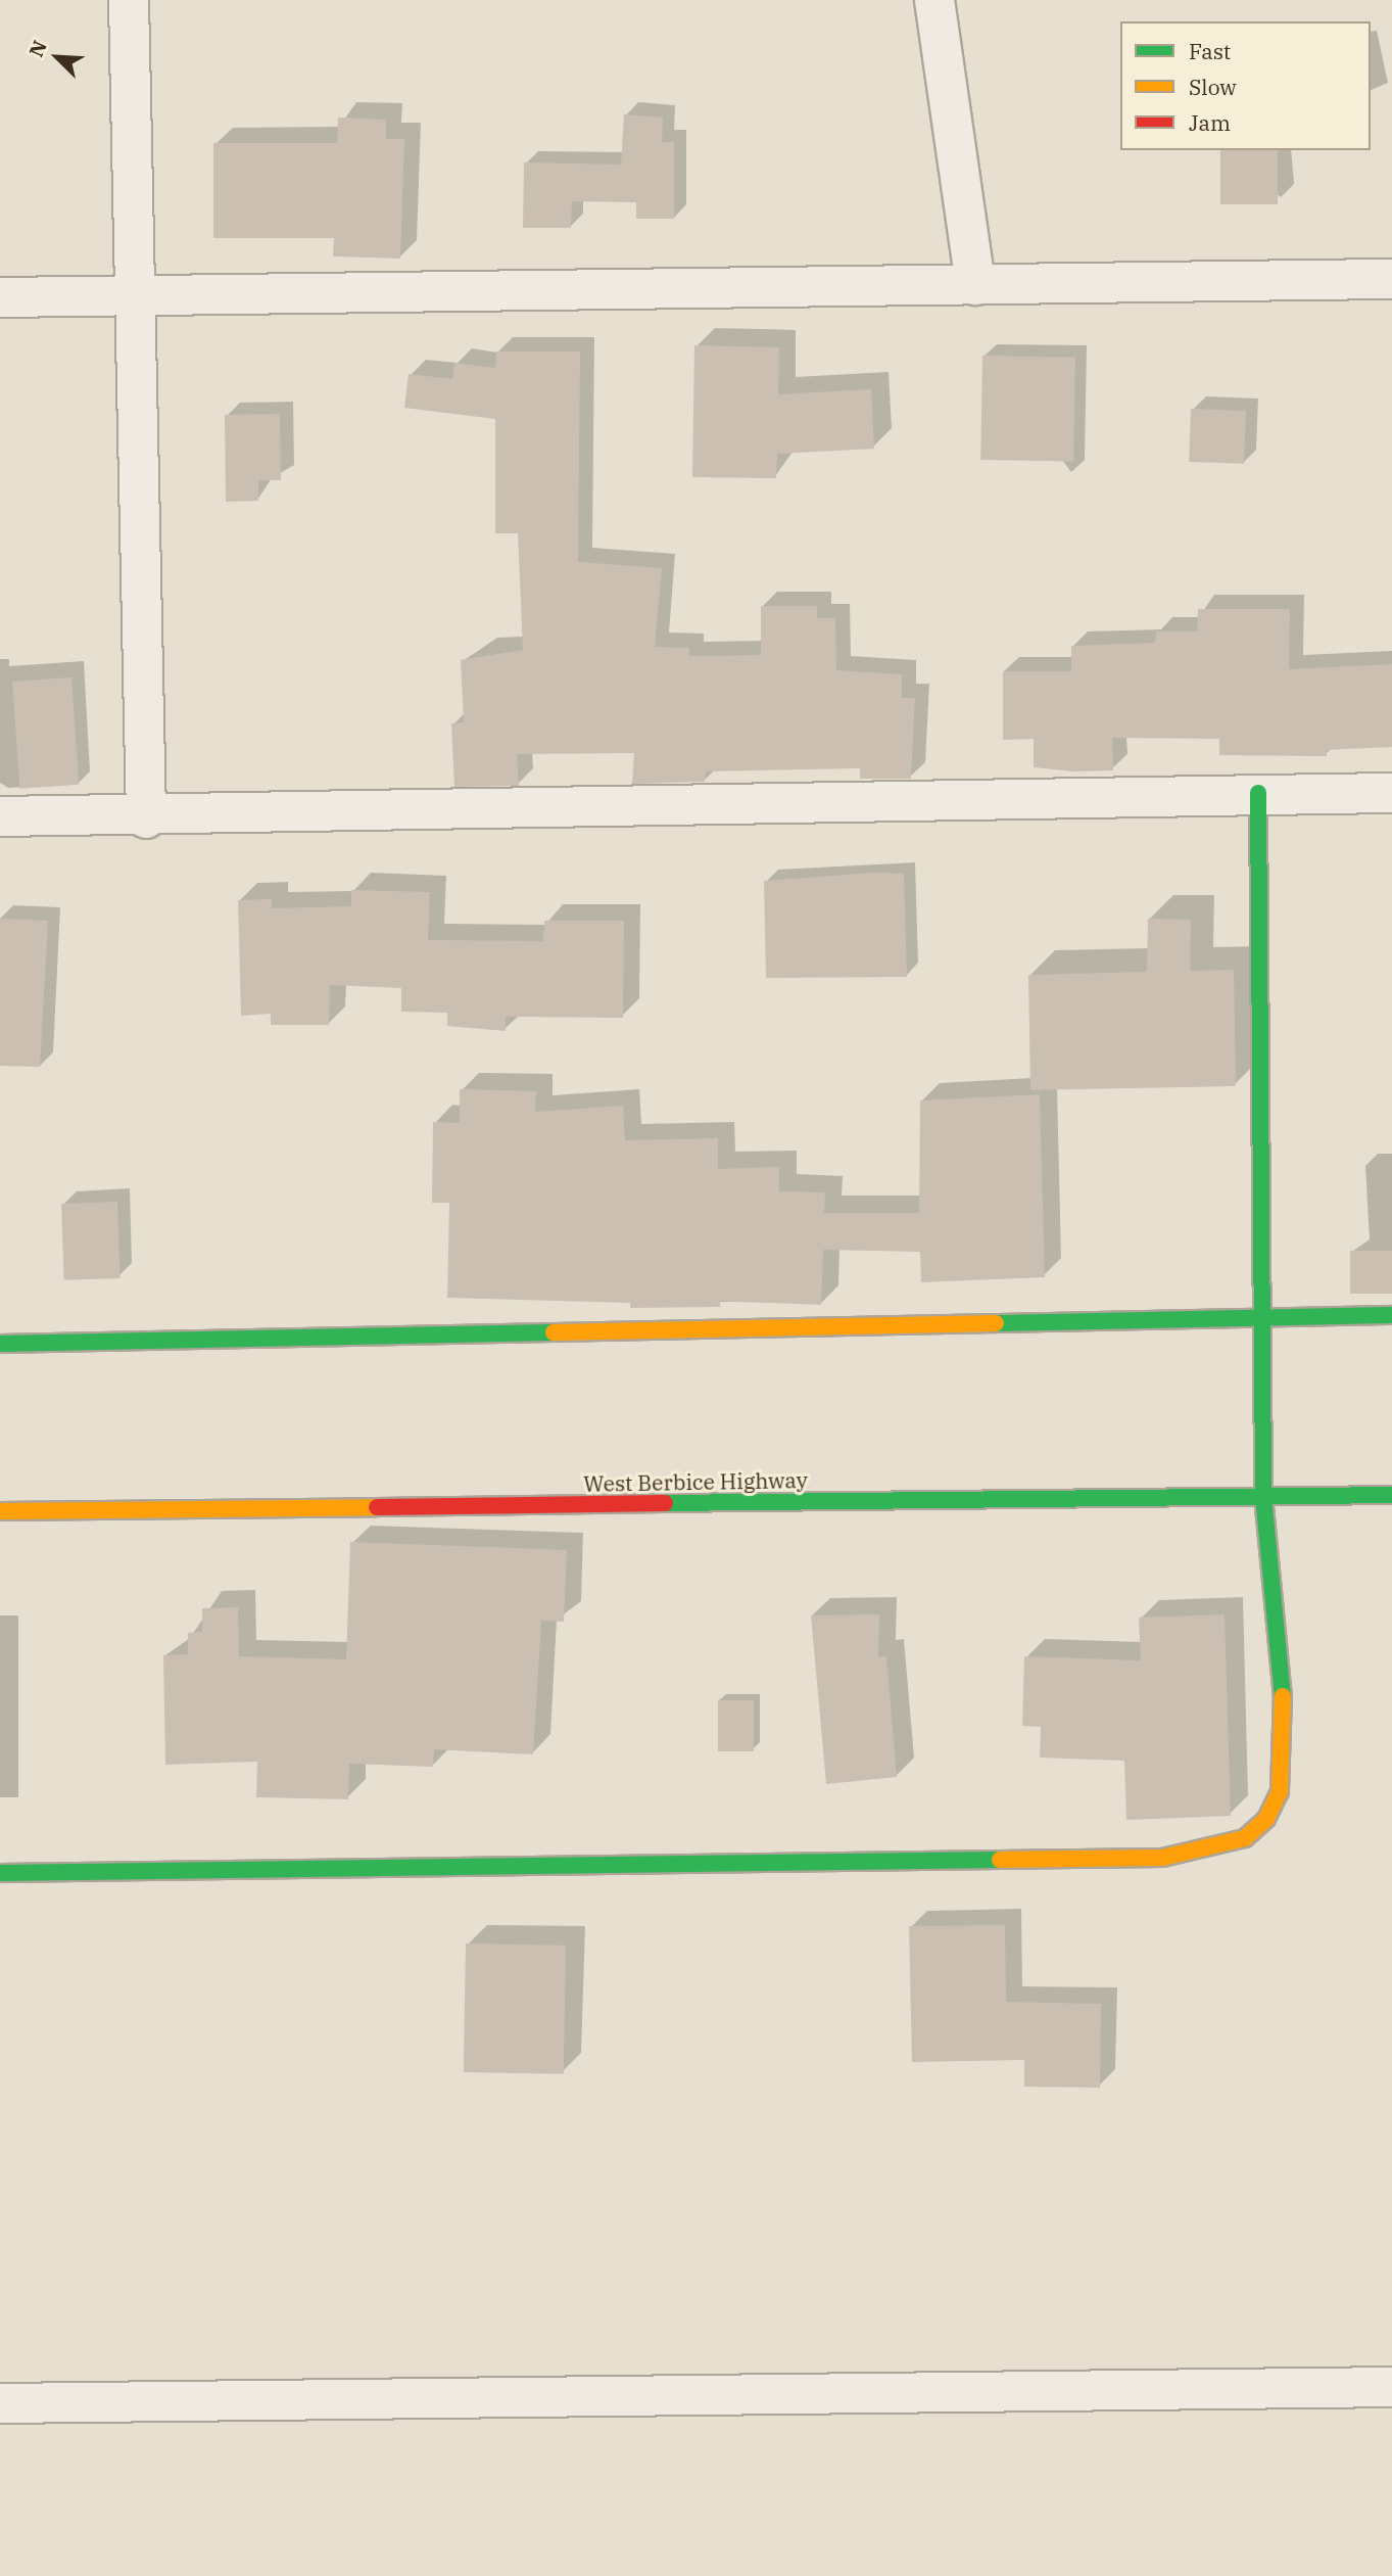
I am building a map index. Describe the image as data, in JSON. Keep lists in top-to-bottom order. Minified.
{"streets":{"street":["West Berbice Highway"]},"legend":["Fast","Slow","Jam"],"north":"top left"}
